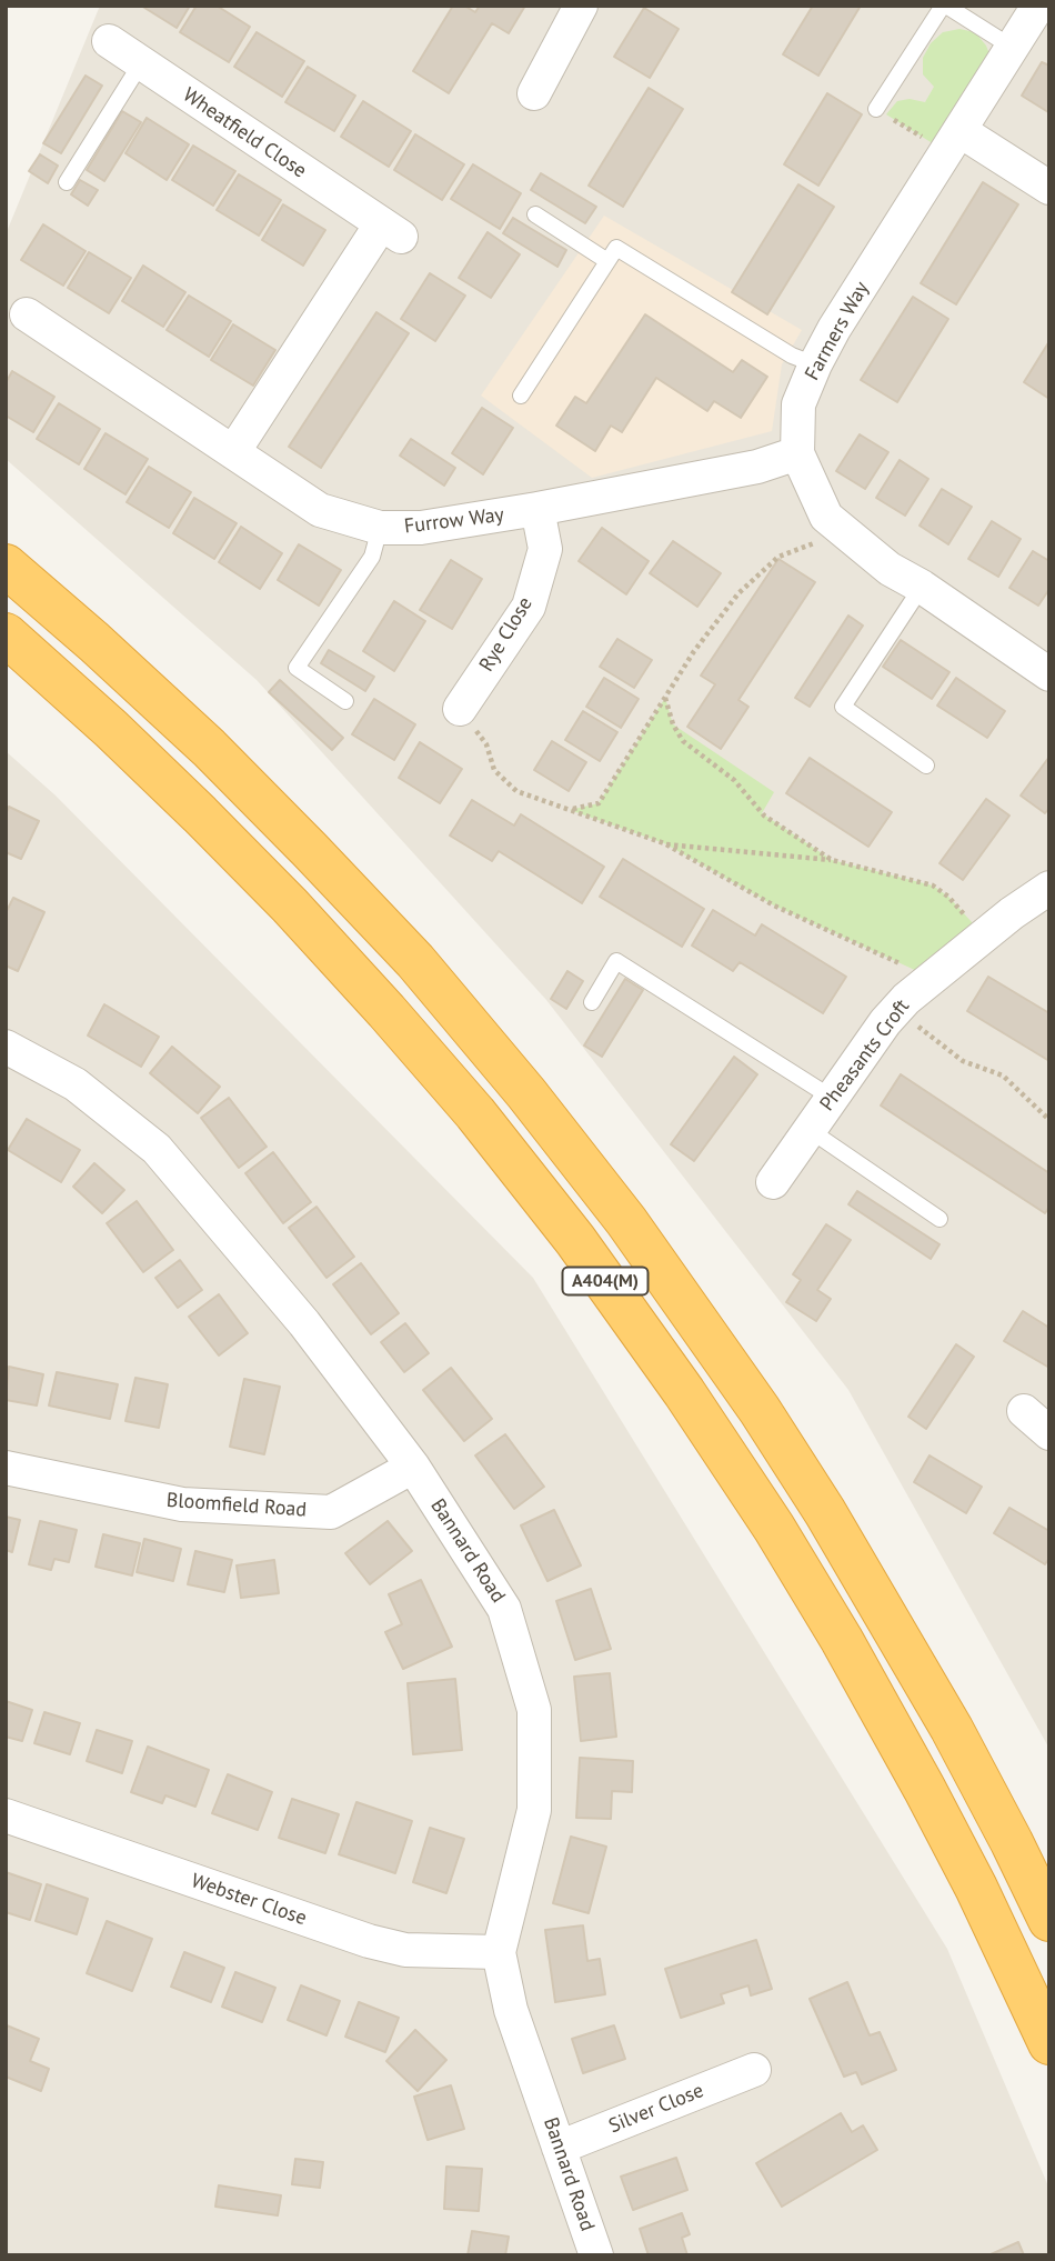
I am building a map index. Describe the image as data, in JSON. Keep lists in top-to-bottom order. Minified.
{"streets":{"highway":["A404(M)"],"street":["Wheatfield Close","Farmers Way","Furrow Way","Rye Close","Pheasants Croft","Bloomfield Road","Bannard Road","Webster Close","Silver Close"]},"crossings":[["Wheatfield Close","Furrow Way"],["Farmers Way","Furrow Way"],["Furrow Way","Rye Close"],["Bloomfield Road","Bannard Road"],["Bannard Road","Webster Close"],["Bannard Road","Silver Close"]]}
